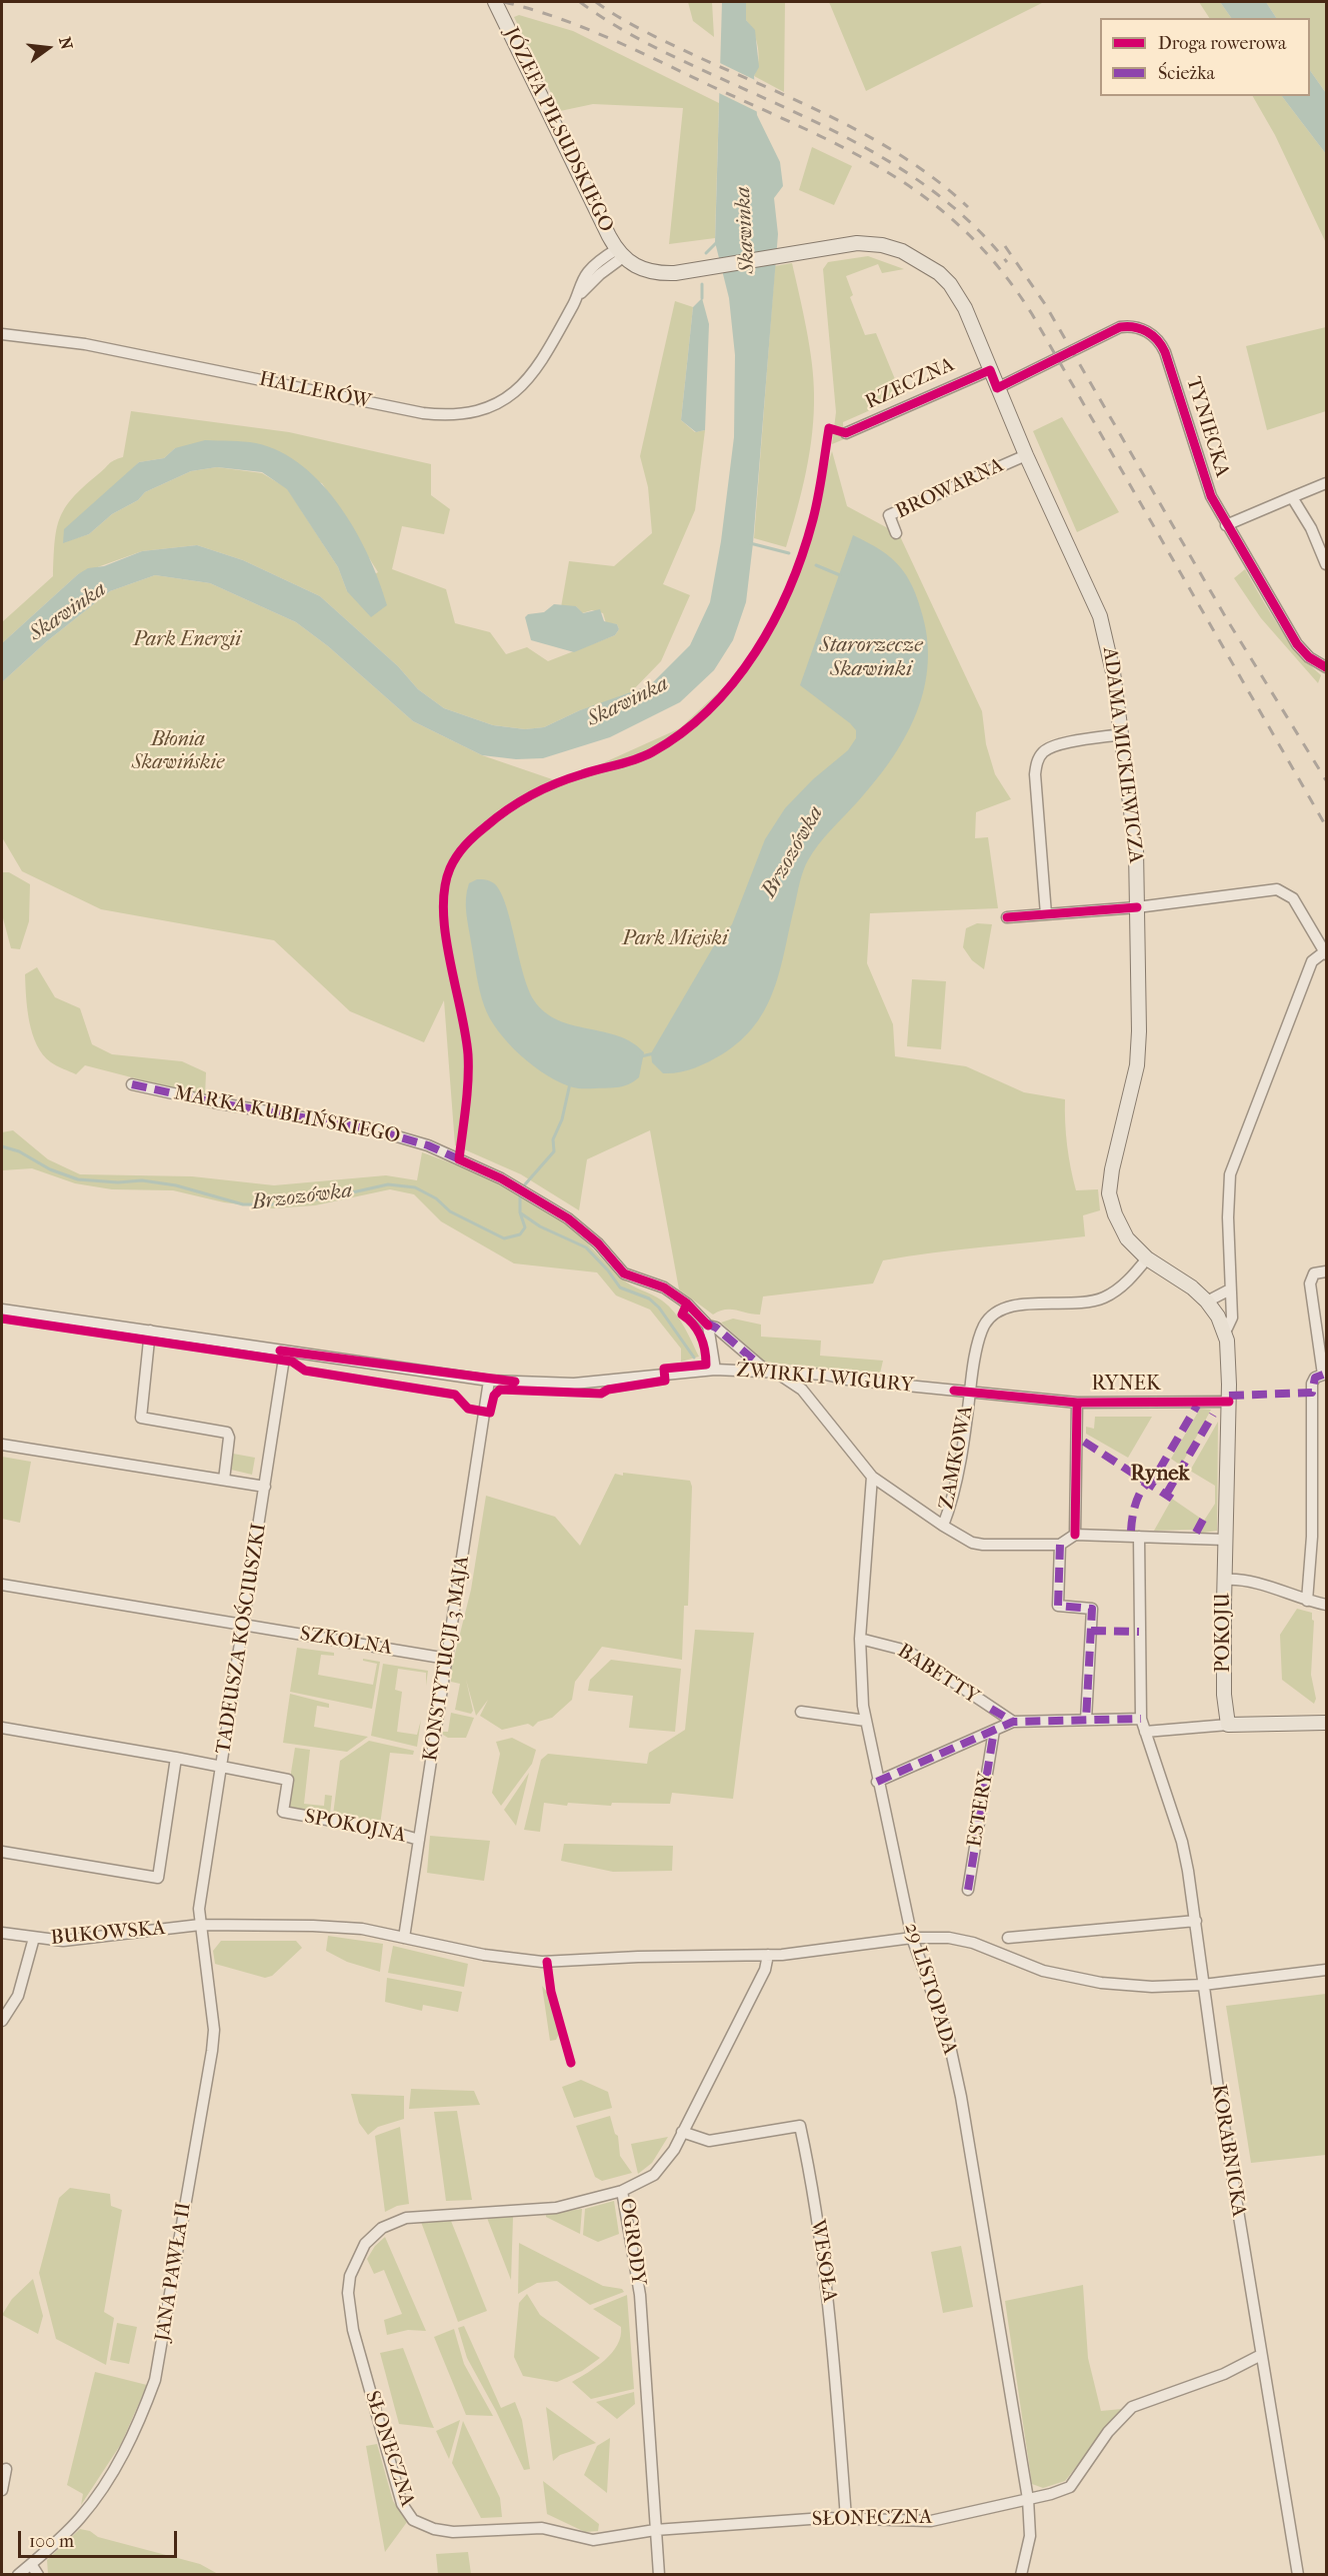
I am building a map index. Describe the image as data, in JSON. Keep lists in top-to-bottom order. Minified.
{"streets":{"main road":["JÓZEFA PIŁSUDSKIEGO","ADAMA MICKIEWICZA","POKOJU"],"street":["RZECZNA","HALLERÓW","TYNIECKA","BROWARNA","MARKA KUBLIŃSKIEGO","ŻWIRKI I WIGURY","RYNEK","ZAMKOWA","TADEUSZA KOŚCIUSZKI","SZKOLNA","KONSTYTUCJI 3 MAJA","BABETTY","ESTERY","SPOKOJNA","BUKOWSKA","29 LISTOPADA","KORABNICKA","OGRODY","WESOŁA","JANA PAWŁA II","SŁONECZNA"]},"crossings":[["JÓZEFA PIŁSUDSKIEGO","HALLERÓW"],["JÓZEFA PIŁSUDSKIEGO","ADAMA MICKIEWICZA"],["RZECZNA","ADAMA MICKIEWICZA"],["HALLERÓW","ADAMA MICKIEWICZA"],["TYNIECKA","ADAMA MICKIEWICZA"],["BROWARNA","ADAMA MICKIEWICZA"],["ADAMA MICKIEWICZA","RYNEK"],["ADAMA MICKIEWICZA","ZAMKOWA"],["MARKA KUBLIŃSKIEGO","ŻWIRKI I WIGURY"],["ŻWIRKI I WIGURY","RYNEK"],["ŻWIRKI I WIGURY","ZAMKOWA"],["ŻWIRKI I WIGURY","TADEUSZA KOŚCIUSZKI"],["ŻWIRKI I WIGURY","KONSTYTUCJI 3 MAJA"],["TADEUSZA KOŚCIUSZKI","SZKOLNA"],["TADEUSZA KOŚCIUSZKI","SPOKOJNA"],["TADEUSZA KOŚCIUSZKI","BUKOWSKA"],["TADEUSZA KOŚCIUSZKI","JANA PAWŁA II"],["SZKOLNA","KONSTYTUCJI 3 MAJA"],["KONSTYTUCJI 3 MAJA","SPOKOJNA"],["KONSTYTUCJI 3 MAJA","BUKOWSKA"],["BABETTY","29 LISTOPADA"],["BUKOWSKA","29 LISTOPADA"],["BUKOWSKA","KORABNICKA"],["BUKOWSKA","OGRODY"],["BUKOWSKA","JANA PAWŁA II"],["29 LISTOPADA","SŁONECZNA"],["KORABNICKA","SŁONECZNA"],["OGRODY","WESOŁA"],["OGRODY","SŁONECZNA"],["WESOŁA","SŁONECZNA"]],"districts":["Rynek"],"water":["Skawinka","Starorzecze Skawinki","Brzozówka"],"parks":["Park Energii","Błonia Skawińskie","Park Miejski"],"legend":["Droga rowerowa","Ścieżka"],"scale_bar":"100 m","north":"right"}
